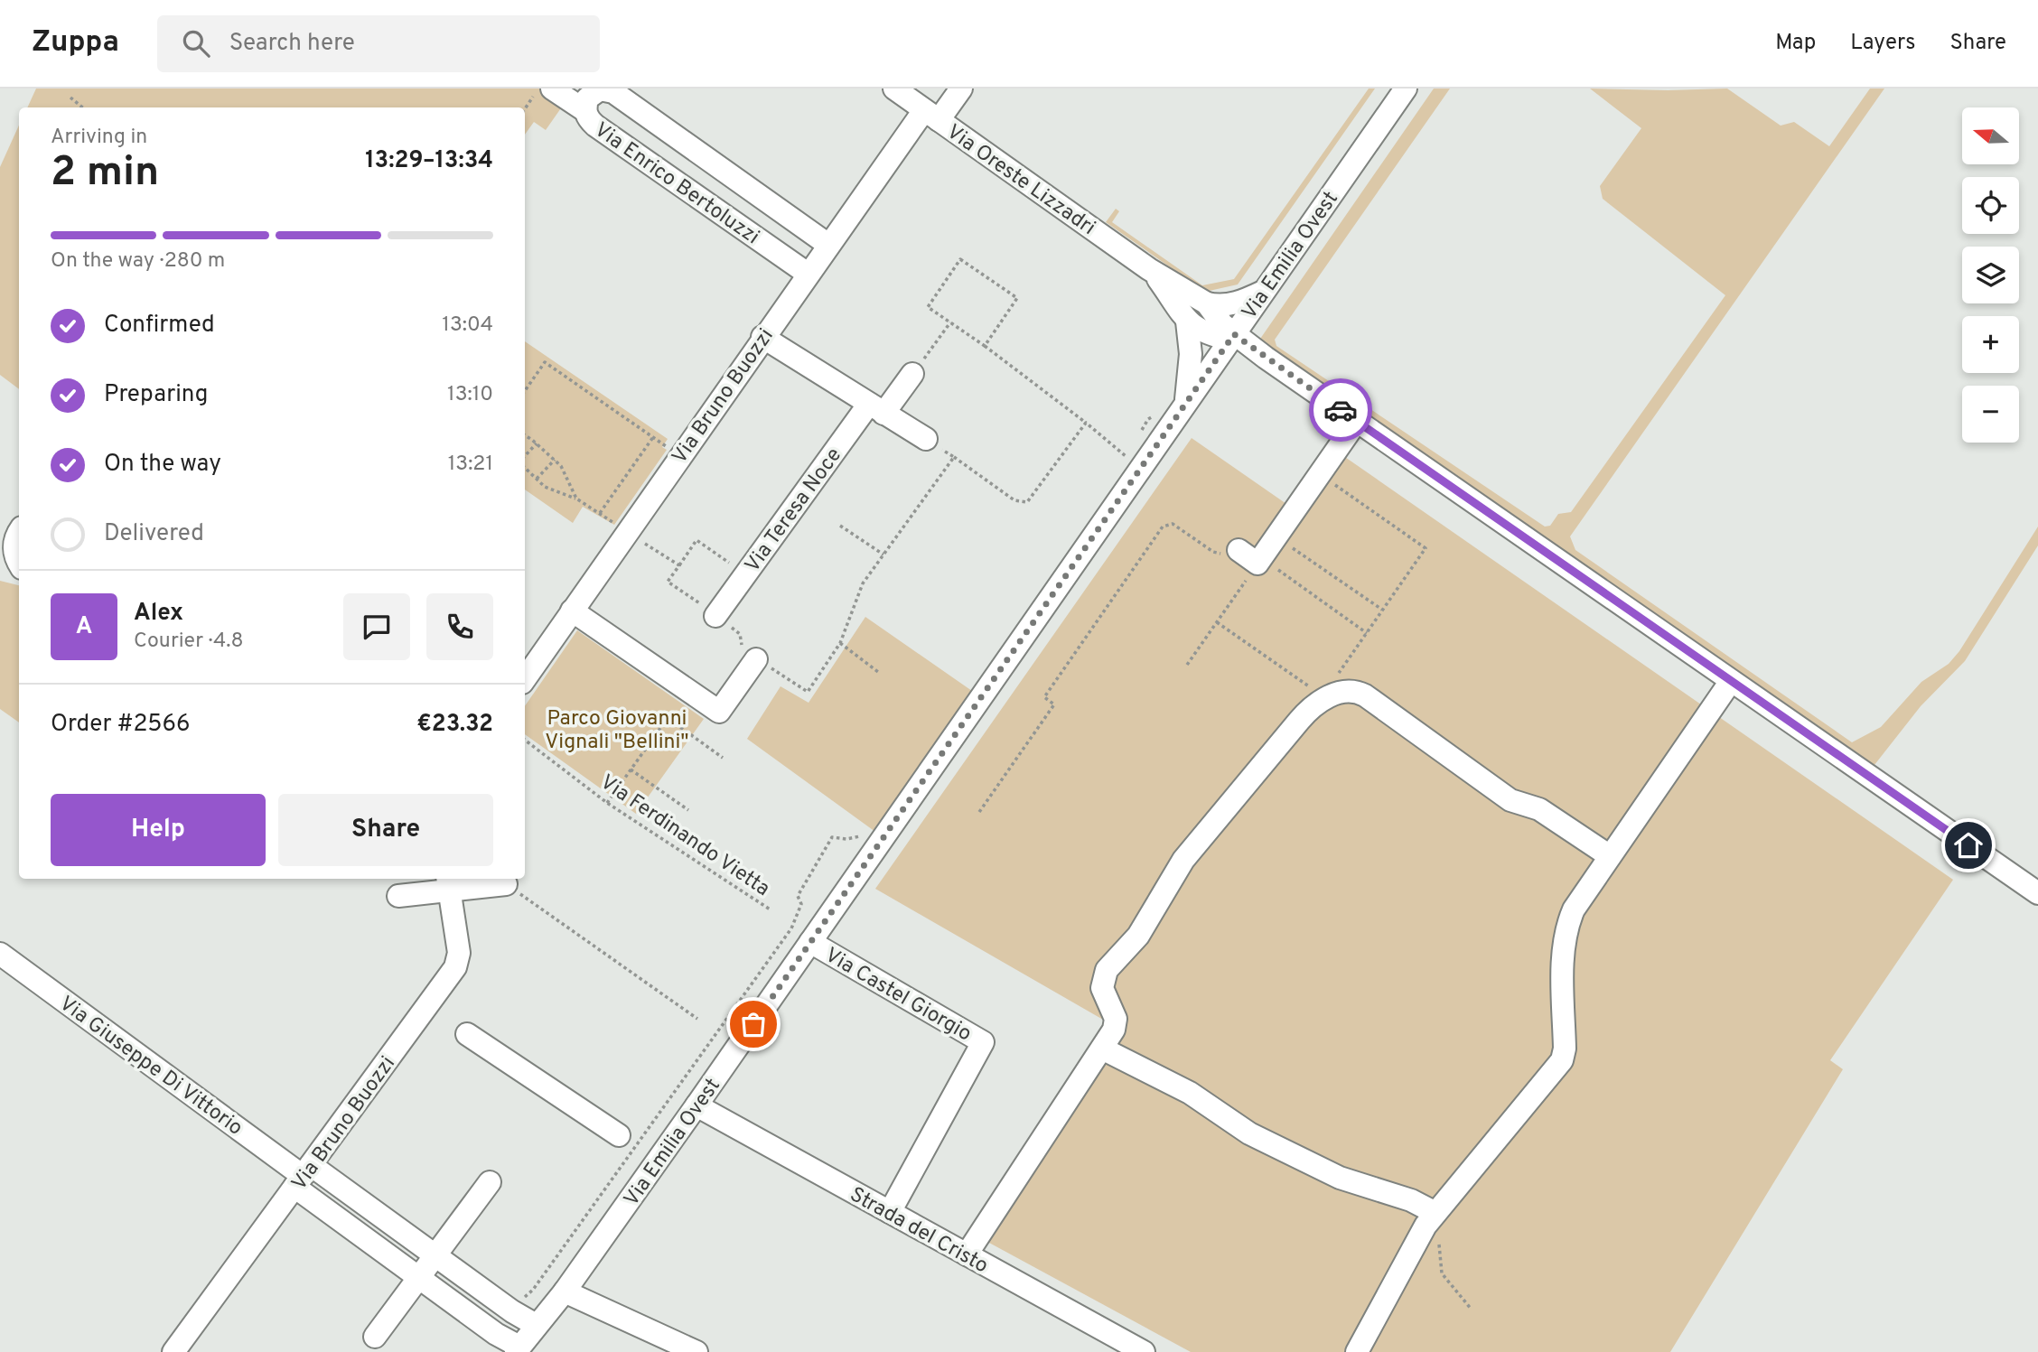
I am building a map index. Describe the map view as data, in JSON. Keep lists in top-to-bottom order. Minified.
{"streets":{"street":["Via Oreste Lizzadri","Via Enrico Bertoluzzi","Via Emilia Ovest","Via Bruno Buozzi","Via Teresa Noce","Via Castel Giorgio","Via Giuseppe Di Vittorio","Strada del Cristo"],"path":["Via Ferdinando Vietta"]},"crossings":[["Via Oreste Lizzadri","Via Emilia Ovest"],["Via Oreste Lizzadri","Via Bruno Buozzi"],["Via Enrico Bertoluzzi","Via Bruno Buozzi"],["Via Emilia Ovest","Via Castel Giorgio"],["Via Emilia Ovest","Strada del Cristo"],["Via Bruno Buozzi","Via Giuseppe Di Vittorio"],["Via Castel Giorgio","Strada del Cristo"]],"parks":["Parco Giovanni Vignali \"Bellini\""],"north":"left","page":{"header":"Zuppa","search":"Search here","nav":["Map","Layers","Share"],"map_buttons":["+","−"],"heading":["2 min","Arriving in","13:29–13:34"],"panel":["Alex","Courier · 4.8","Order #2566","€23.32"],"bar":"On the way · 280 m","list":[["Confirmed","13:04"],["Preparing","13:10"],["On the way","13:21"],"Delivered"],"round":"A","buttons":["Help","Share"]}}
